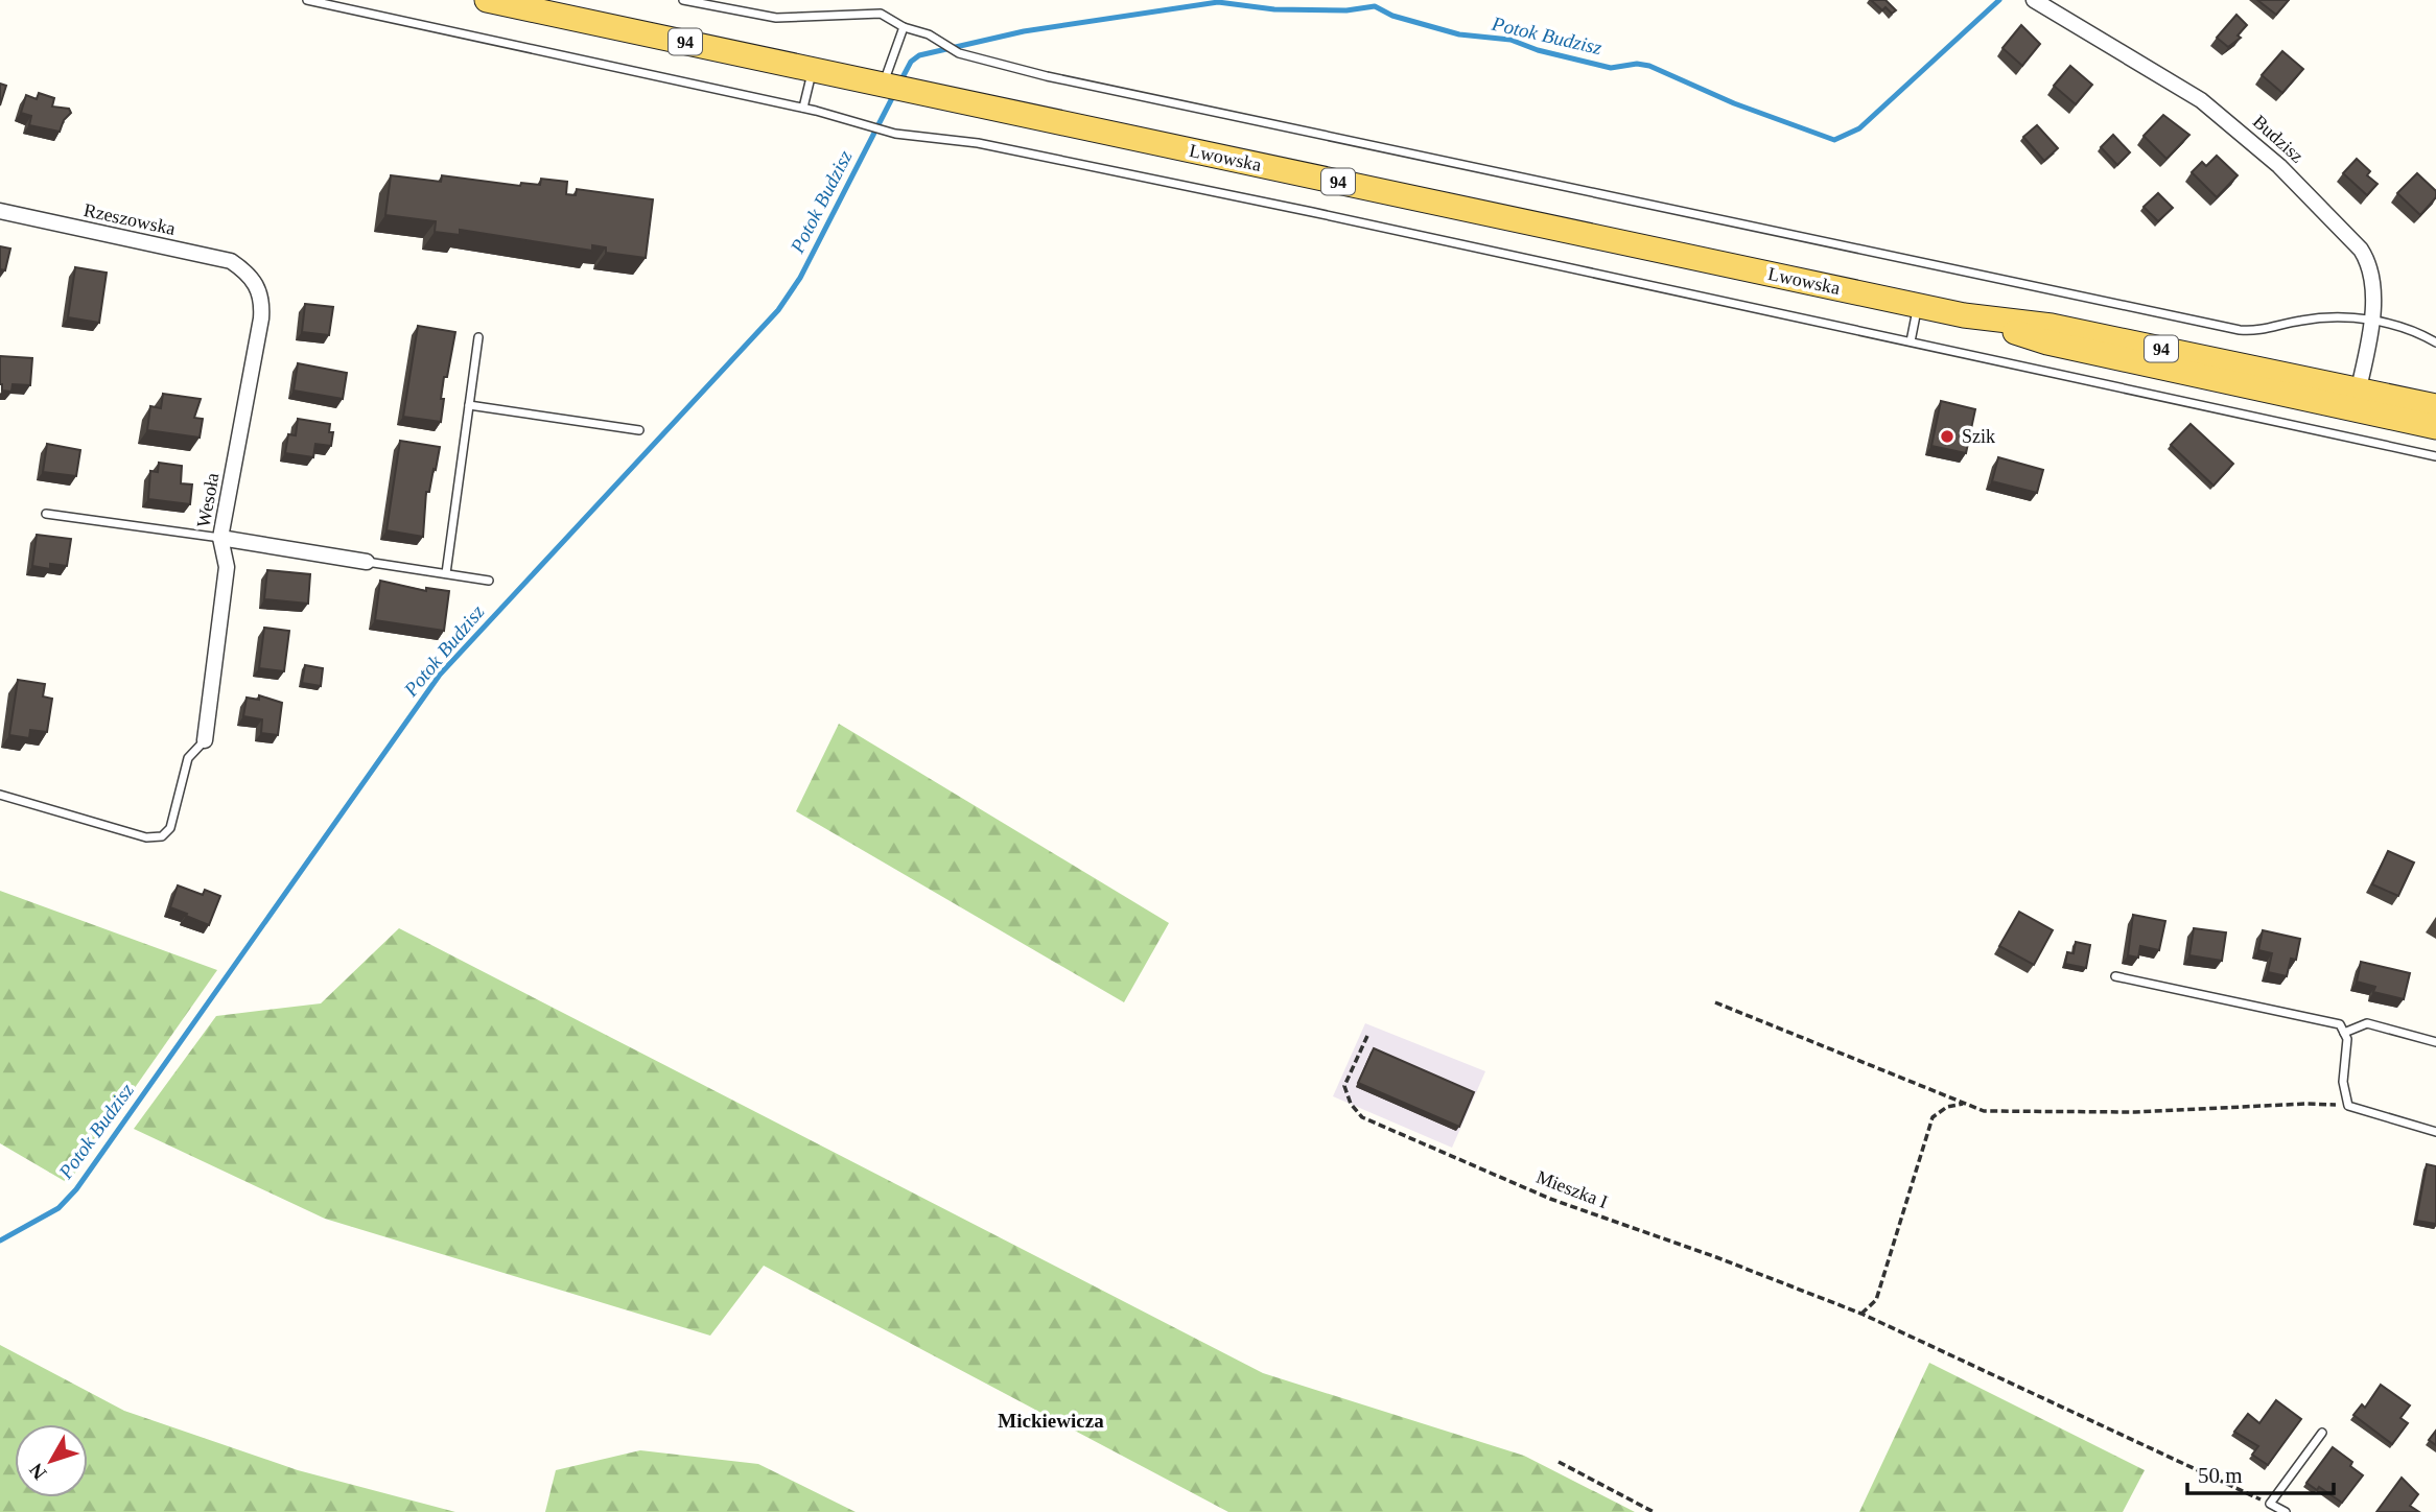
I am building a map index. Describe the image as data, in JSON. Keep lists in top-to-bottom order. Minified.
{"streets":{"main road":["94","Lwowska"],"street":["Budzisz","Rzeszowska","Wesoła"],"path":["Mieszka I"]},"crossings":[["Budzisz","Lwowska"],["Rzeszowska","Wesoła"]],"districts":["Mickiewicza"],"water":["Potok Budzisz"],"places":["Szik"],"scale_bar":"50 m","north":"bottom left"}
